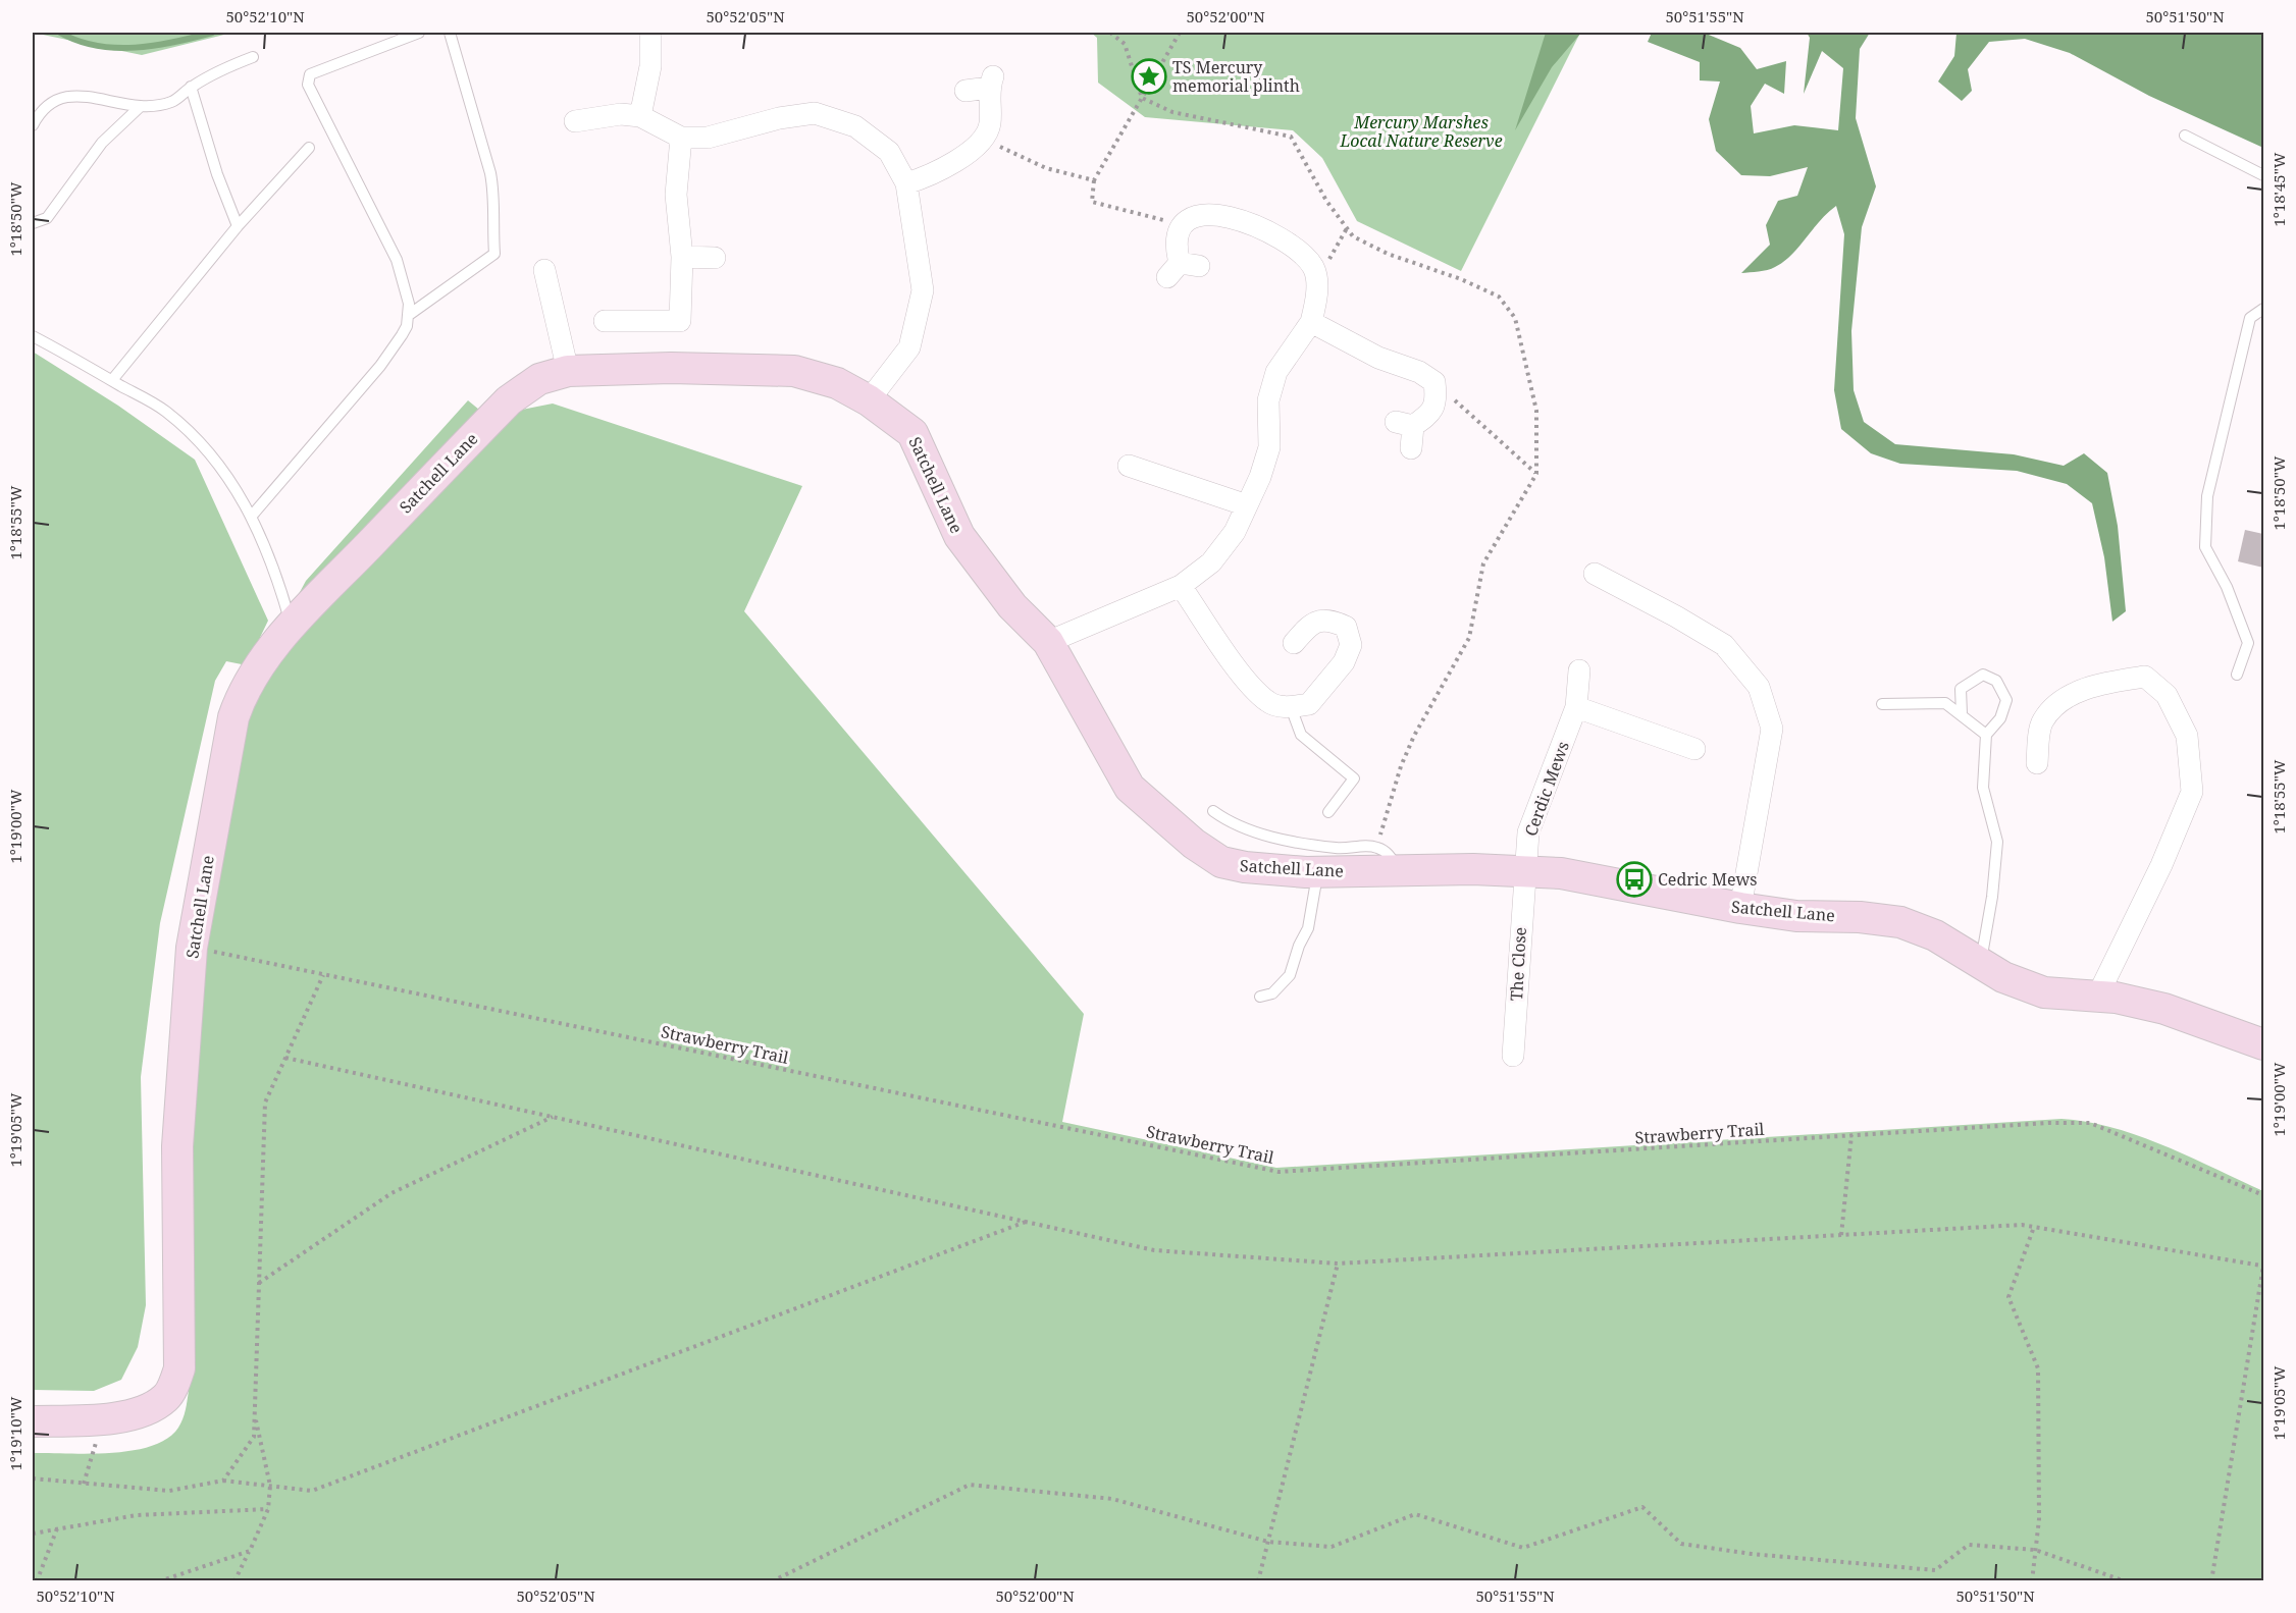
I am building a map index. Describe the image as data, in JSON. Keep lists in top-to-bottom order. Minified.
{"streets":{"street":["Satchell Lane","Cerdic Mews","The Close"],"path":["Strawberry Trail"]},"crossings":[["Satchell Lane","Cerdic Mews"],["Satchell Lane","The Close"],["Satchell Lane","Strawberry Trail"],["Cerdic Mews","The Close"]],"parks":["Mercury Marshes Local Nature Reserve"],"places":{"place":["TS Mercury memorial plinth"],"bus stop":["Cedric Mews"]},"coordinates":["50°52'10\"N","50°52'05\"N","50°52'00\"N","50°51'55\"N","50°51'50\"N","1°18'45\"W","1°18'50\"W","1°18'55\"W","1°19'00\"W","1°19'05\"W","1°19'10\"W"]}
